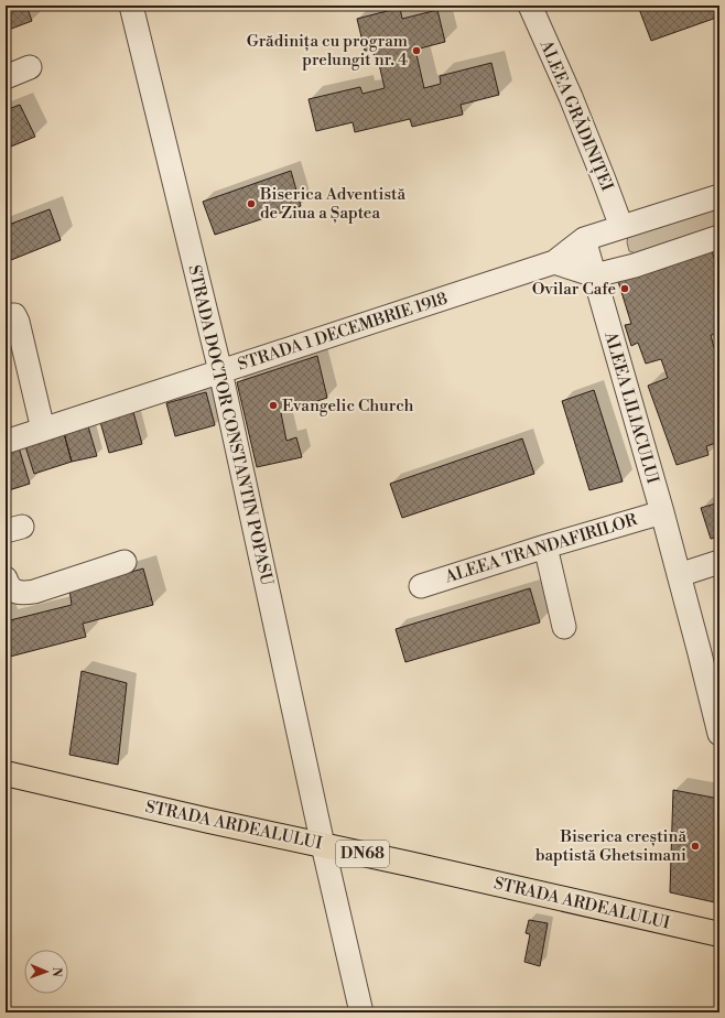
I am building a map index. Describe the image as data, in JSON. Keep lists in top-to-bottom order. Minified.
{"streets":{"main road":["STRADA ARDEALULUI","DN68"],"street":["ALEEA GRĂDINIȚEI","STRADA 1 DECEMBRIE 1918","ALEEA LILIACULUI","STRADA DOCTOR CONSTANTIN POPASU","ALEEA TRANDAFIRILOR"]},"crossings":[["ALEEA GRĂDINIȚEI","STRADA 1 DECEMBRIE 1918"],["STRADA 1 DECEMBRIE 1918","ALEEA LILIACULUI"],["STRADA 1 DECEMBRIE 1918","STRADA DOCTOR CONSTANTIN POPASU"],["ALEEA LILIACULUI","ALEEA TRANDAFIRILOR"],["STRADA DOCTOR CONSTANTIN POPASU","STRADA ARDEALULUI"]],"places":["Grădinița cu program prelungit nr. 4","Biserica Adventistă de Ziua a Șaptea","Ovilar Cafe","Evangelic Church","Biserica creștină baptistă Ghetsimani"],"north":"right"}
